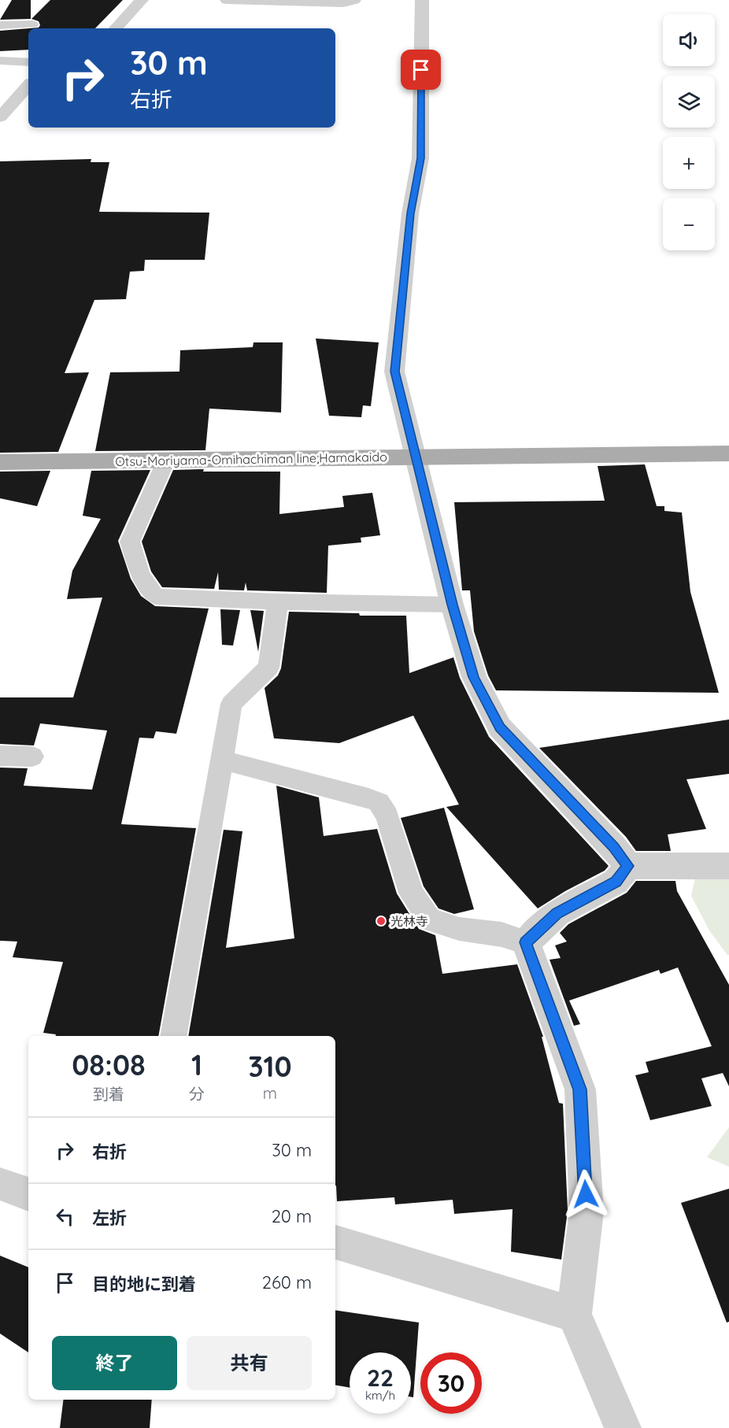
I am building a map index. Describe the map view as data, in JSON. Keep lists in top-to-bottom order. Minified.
{"streets":{"main road":["Otsu-Moriyama-Omihachiman line;Hamakaido"]},"places":["光林寺"],"page":{"map_buttons":["+","−"],"turn":["30 m","右折"],"eta":["08:08","到着","1","分","310","m"],"list":[{"name":"右折","value":"30 m"},{"name":"左折","value":"20 m"},{"name":"目的地に到着","value":"260 m"}],"buttons":["終了","共有"],"speed":"22 km/h","limit":"30"}}
